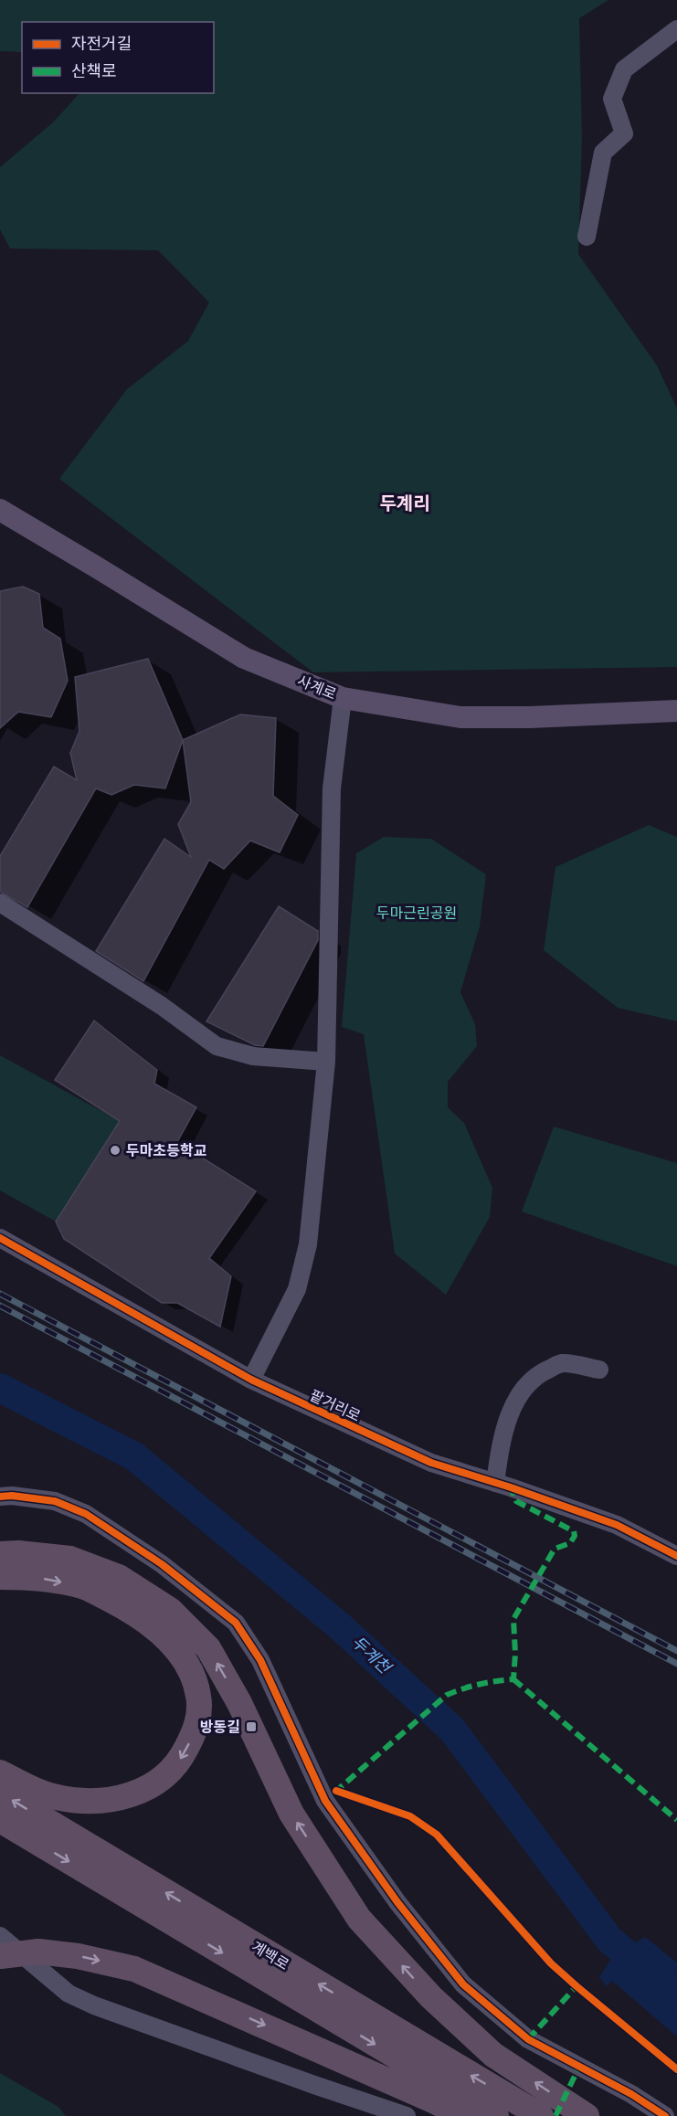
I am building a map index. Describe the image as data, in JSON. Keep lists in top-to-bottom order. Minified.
{"streets":{"highway":["계백로"],"main road":["사계로"],"street":["팥거리로"]},"districts":["두계리"],"water":["두계천"],"parks":["두마근린공원"],"places":{"other":["두마초등학교"],"transit":["방동길"]},"legend":["자전거길","산책로"]}
